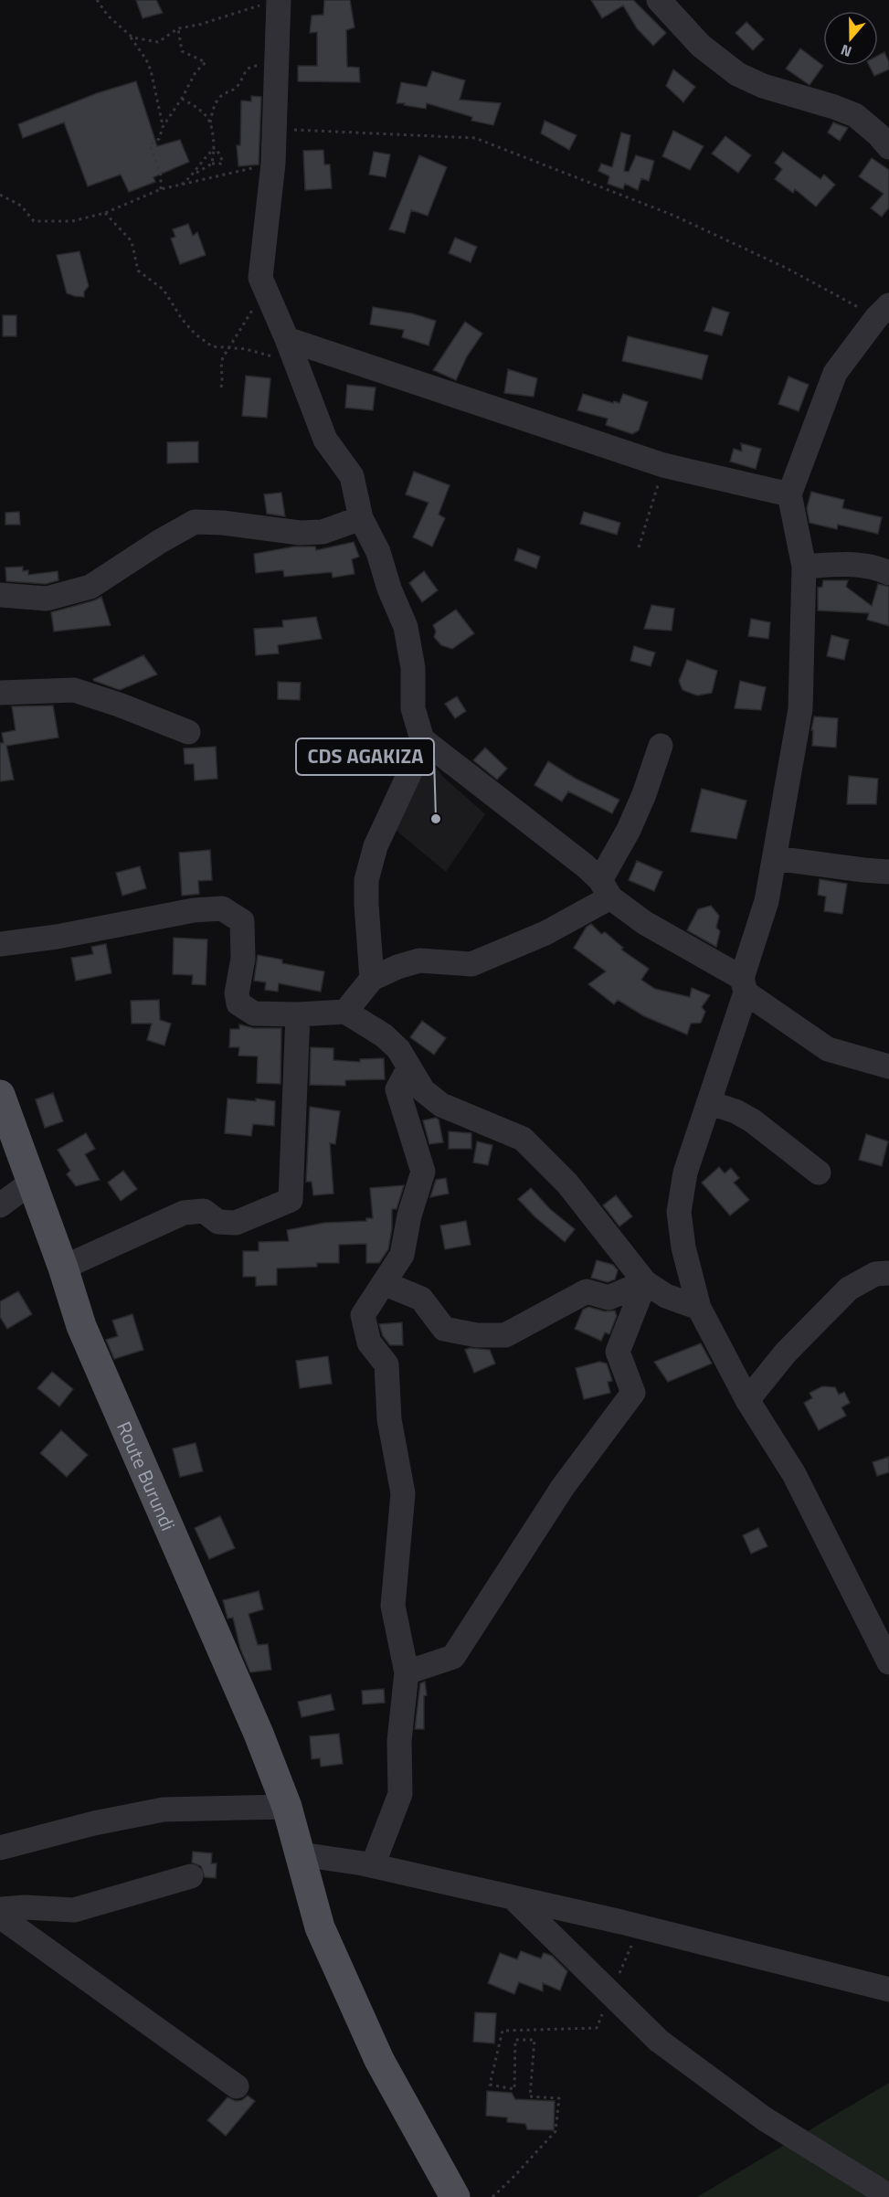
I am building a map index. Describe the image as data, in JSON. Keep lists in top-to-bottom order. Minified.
{"streets":{"main road":["Route Burundi"]},"places":["CDS AGAKIZA"],"north":"bottom"}
